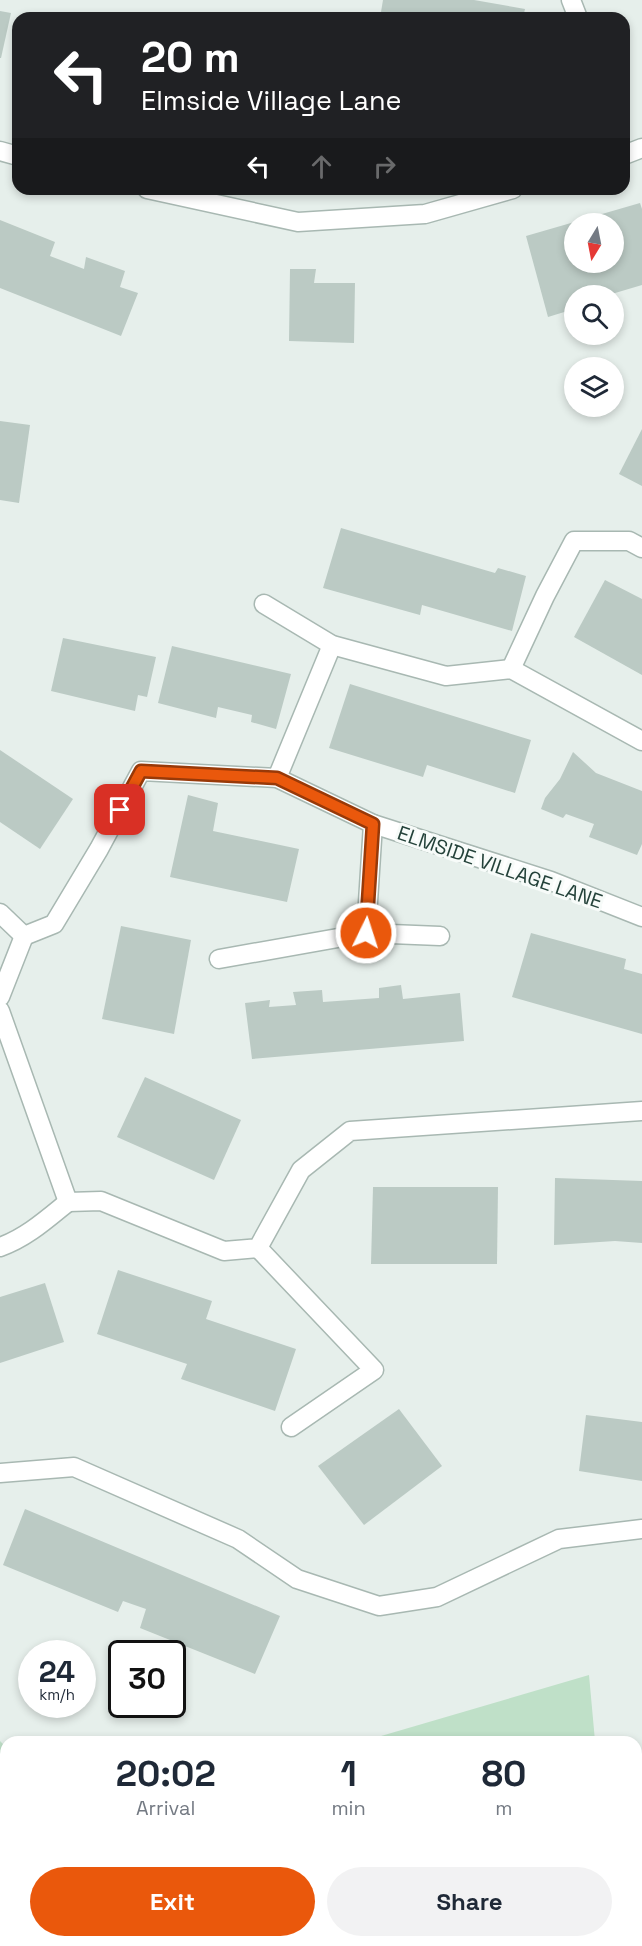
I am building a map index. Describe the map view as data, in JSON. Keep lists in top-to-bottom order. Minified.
{"streets":{"street":["ELMSIDE VILLAGE LANE"]},"north":"bottom","page":{"turn":["20 m","Elmside Village Lane"],"speed":"24 km/h","limit":"30","eta":["20:02","Arrival","1","min","80","m"],"buttons":["Exit","Share"]}}
